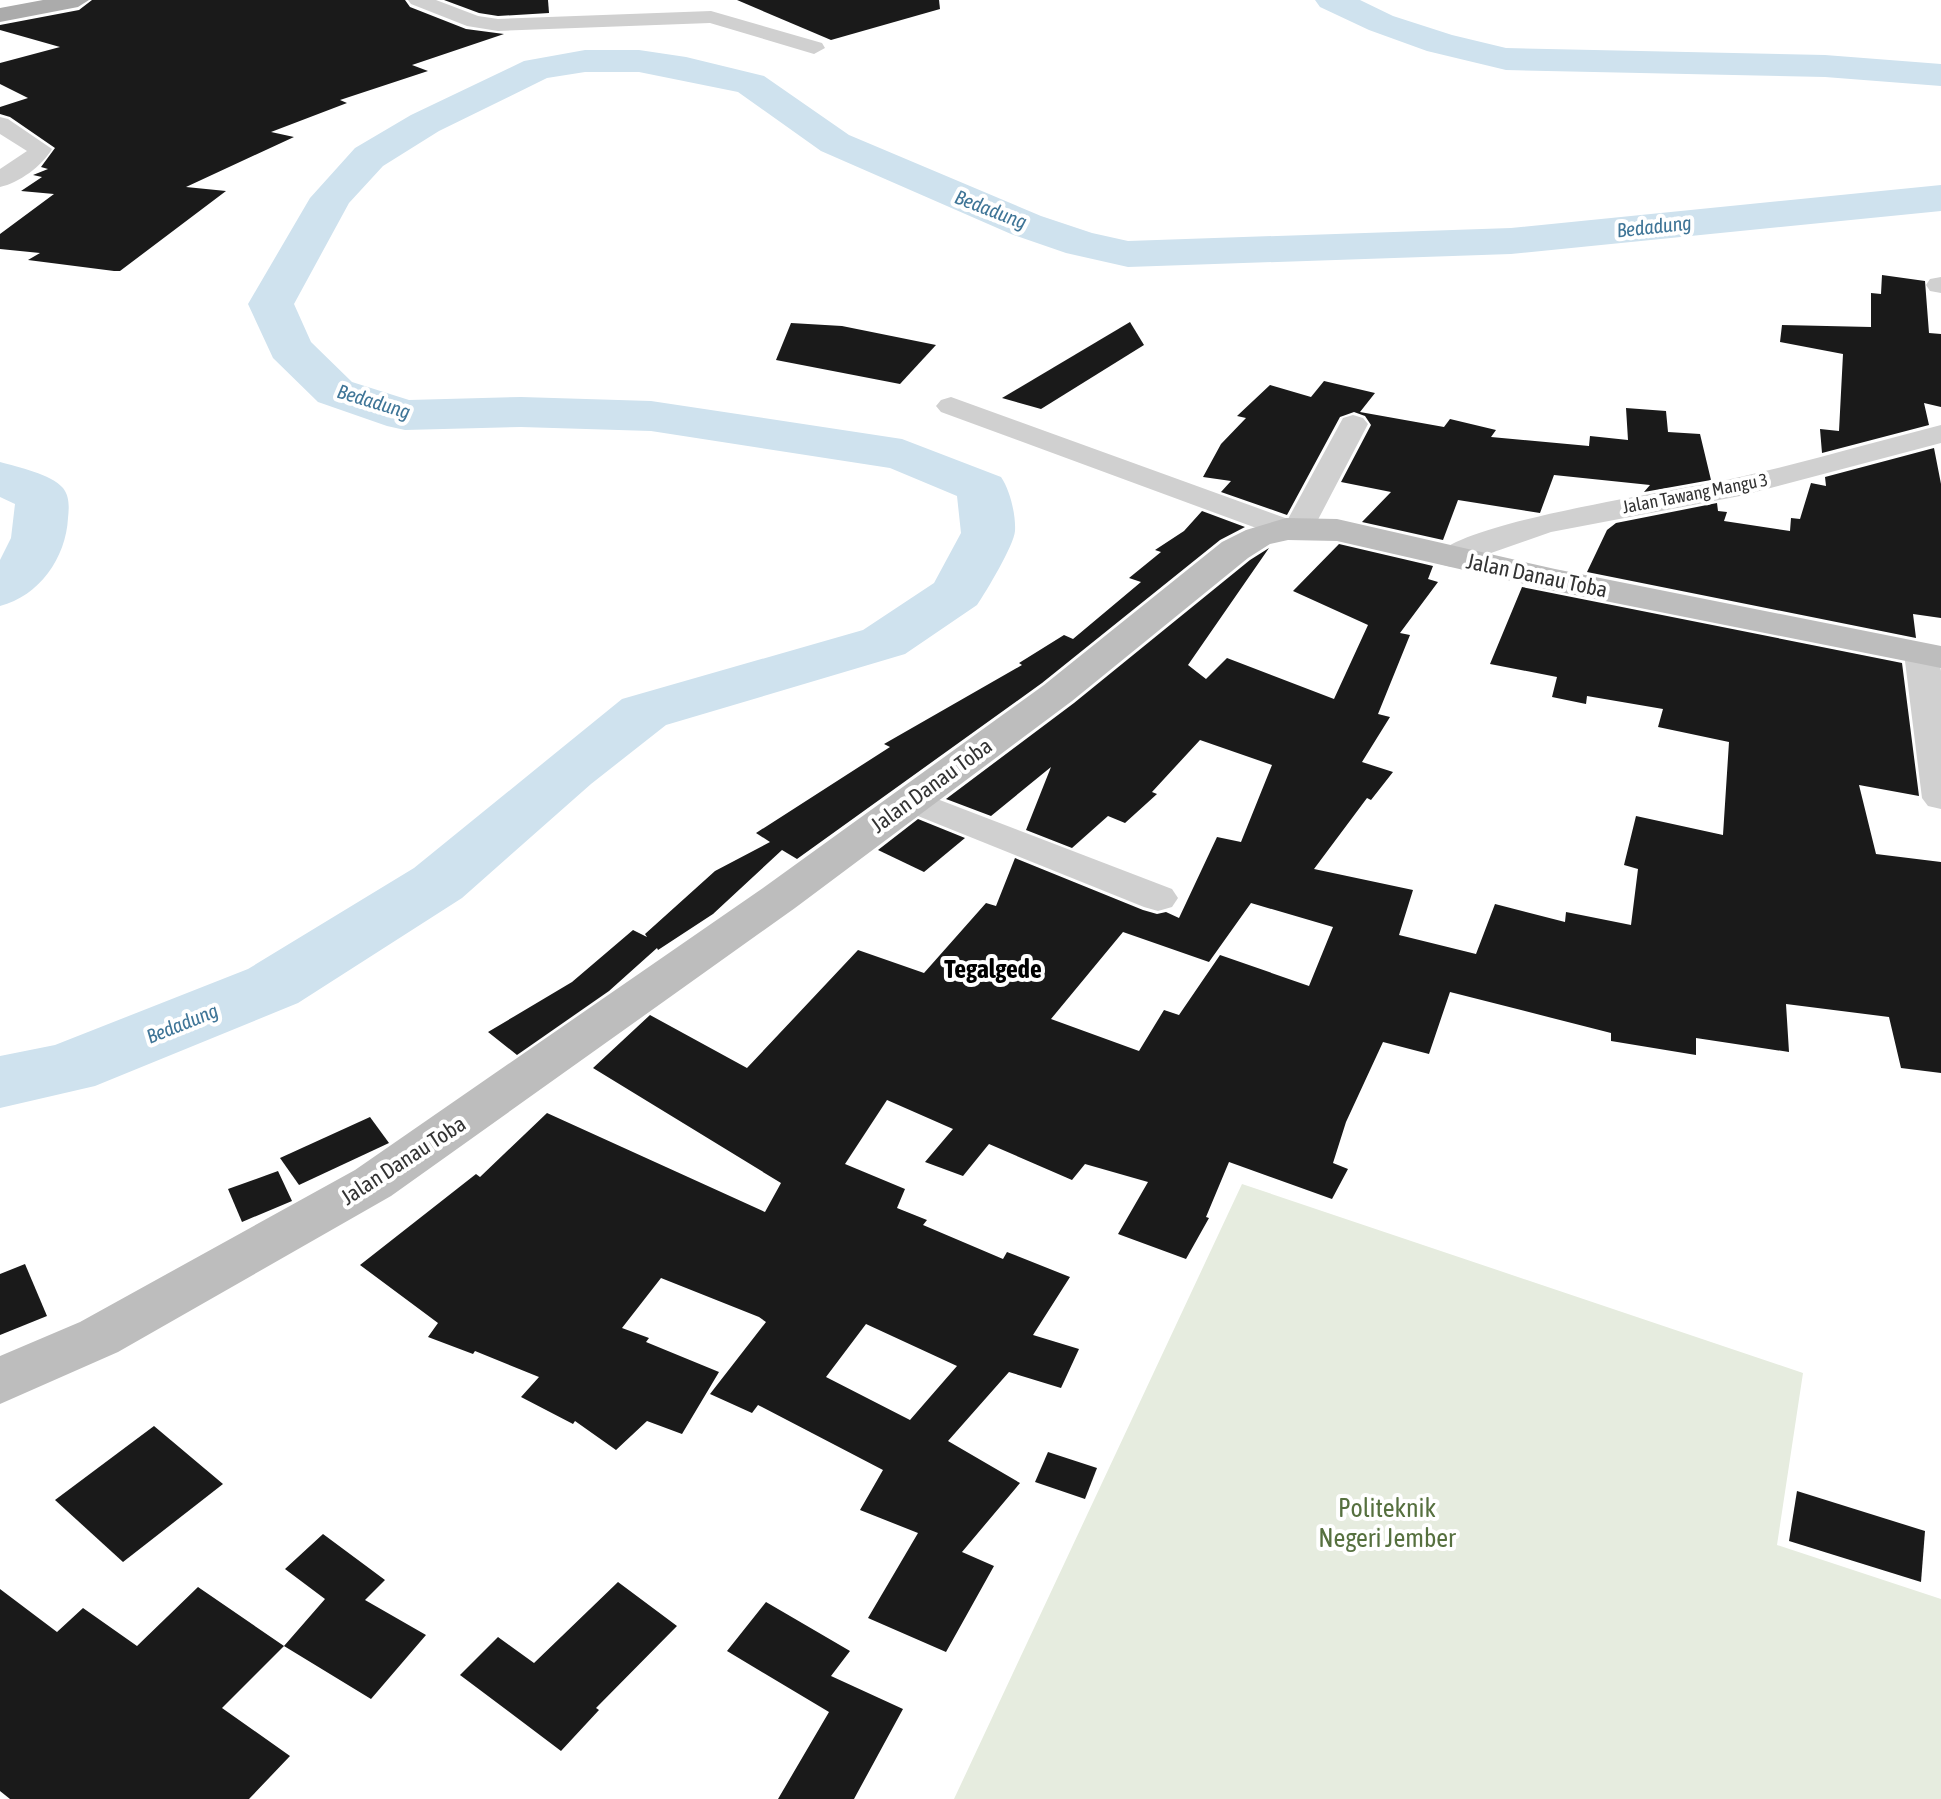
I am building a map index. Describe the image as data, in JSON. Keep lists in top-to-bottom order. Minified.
{"streets":{"main road":["Jalan Danau Toba"],"street":["Jalan Tawang Mangu 3"]},"crossings":[["Jalan Tawang Mangu 3","Jalan Danau Toba"]],"districts":["Tegalgede"],"water":["Bedadung"],"parks":["Politeknik Negeri Jember"]}
